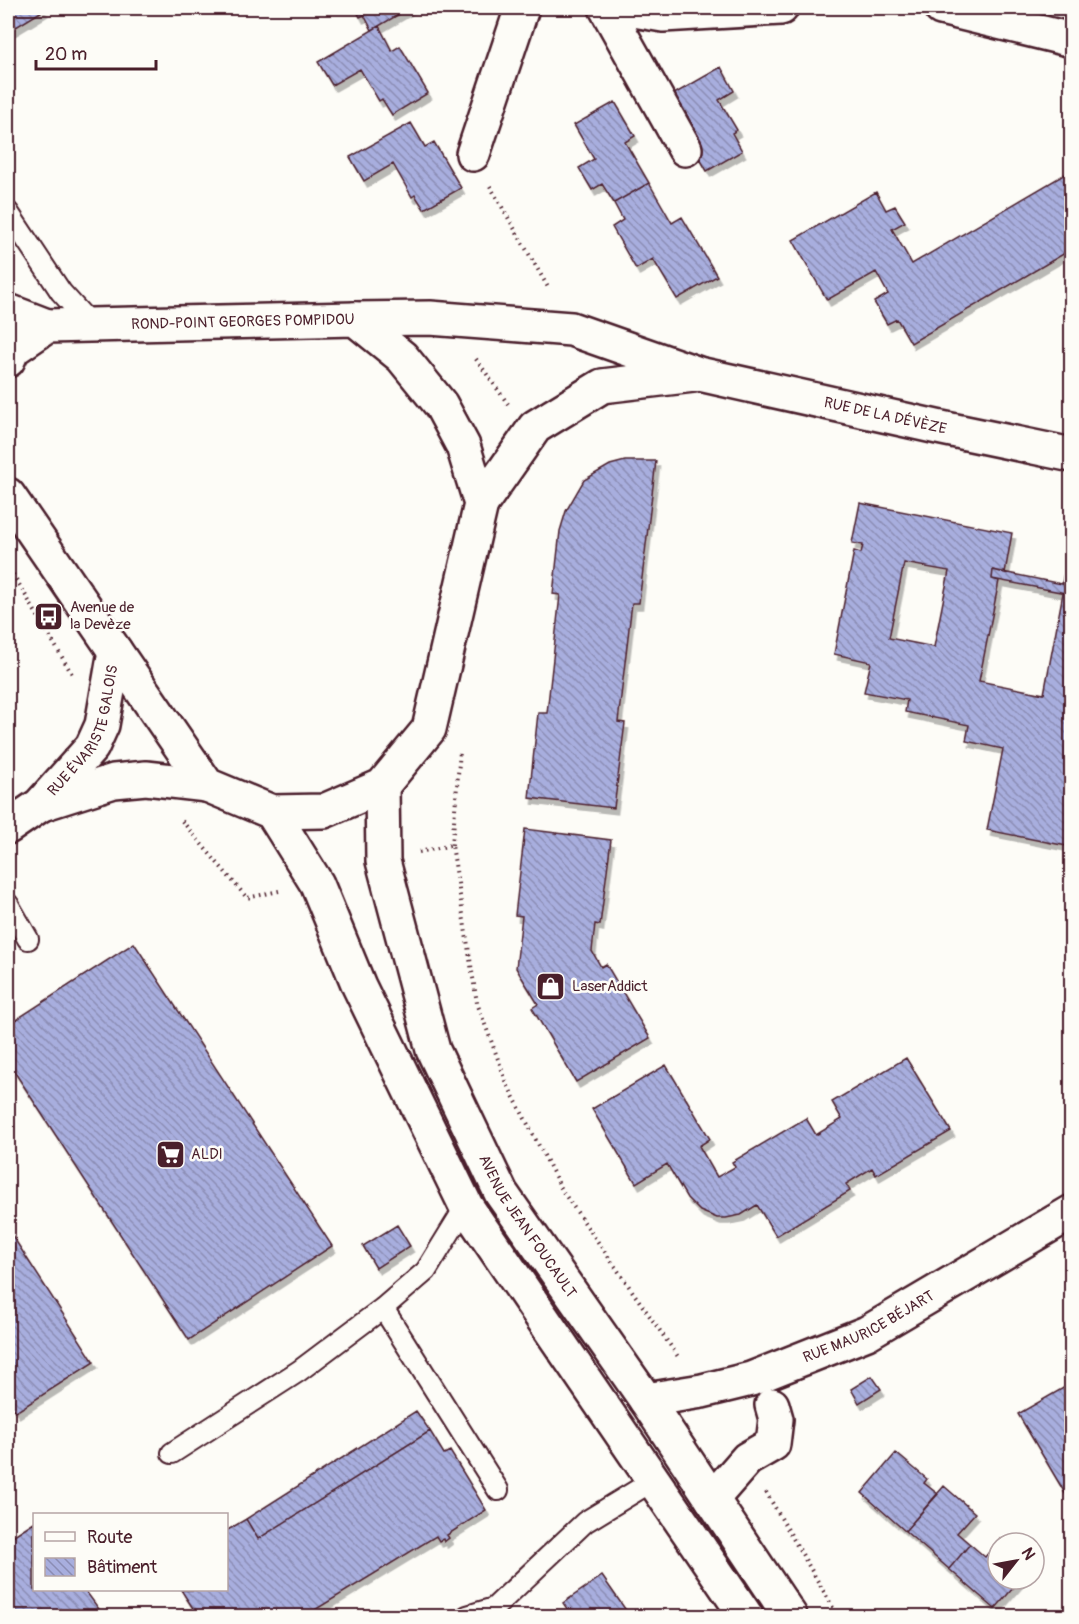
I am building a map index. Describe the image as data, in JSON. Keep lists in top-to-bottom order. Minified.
{"streets":{"main road":["ROND-POINT GEORGES POMPIDOU","RUE DE LA DÉVÈZE","RUE ÉVARISTE GALOIS","AVENUE JEAN FOUCAULT","RUE MAURICE BÉJART"]},"crossings":[["ROND-POINT GEORGES POMPIDOU","RUE DE LA DÉVÈZE"],["AVENUE JEAN FOUCAULT","RUE MAURICE BÉJART"]],"places":{"bus stop":["Avenue de la Devèze"],"shop":["LaserAddict"],"supermarket":["ALDI"]},"legend":["Route","Bâtiment"],"scale_bar":"20 m","north":"top right"}
